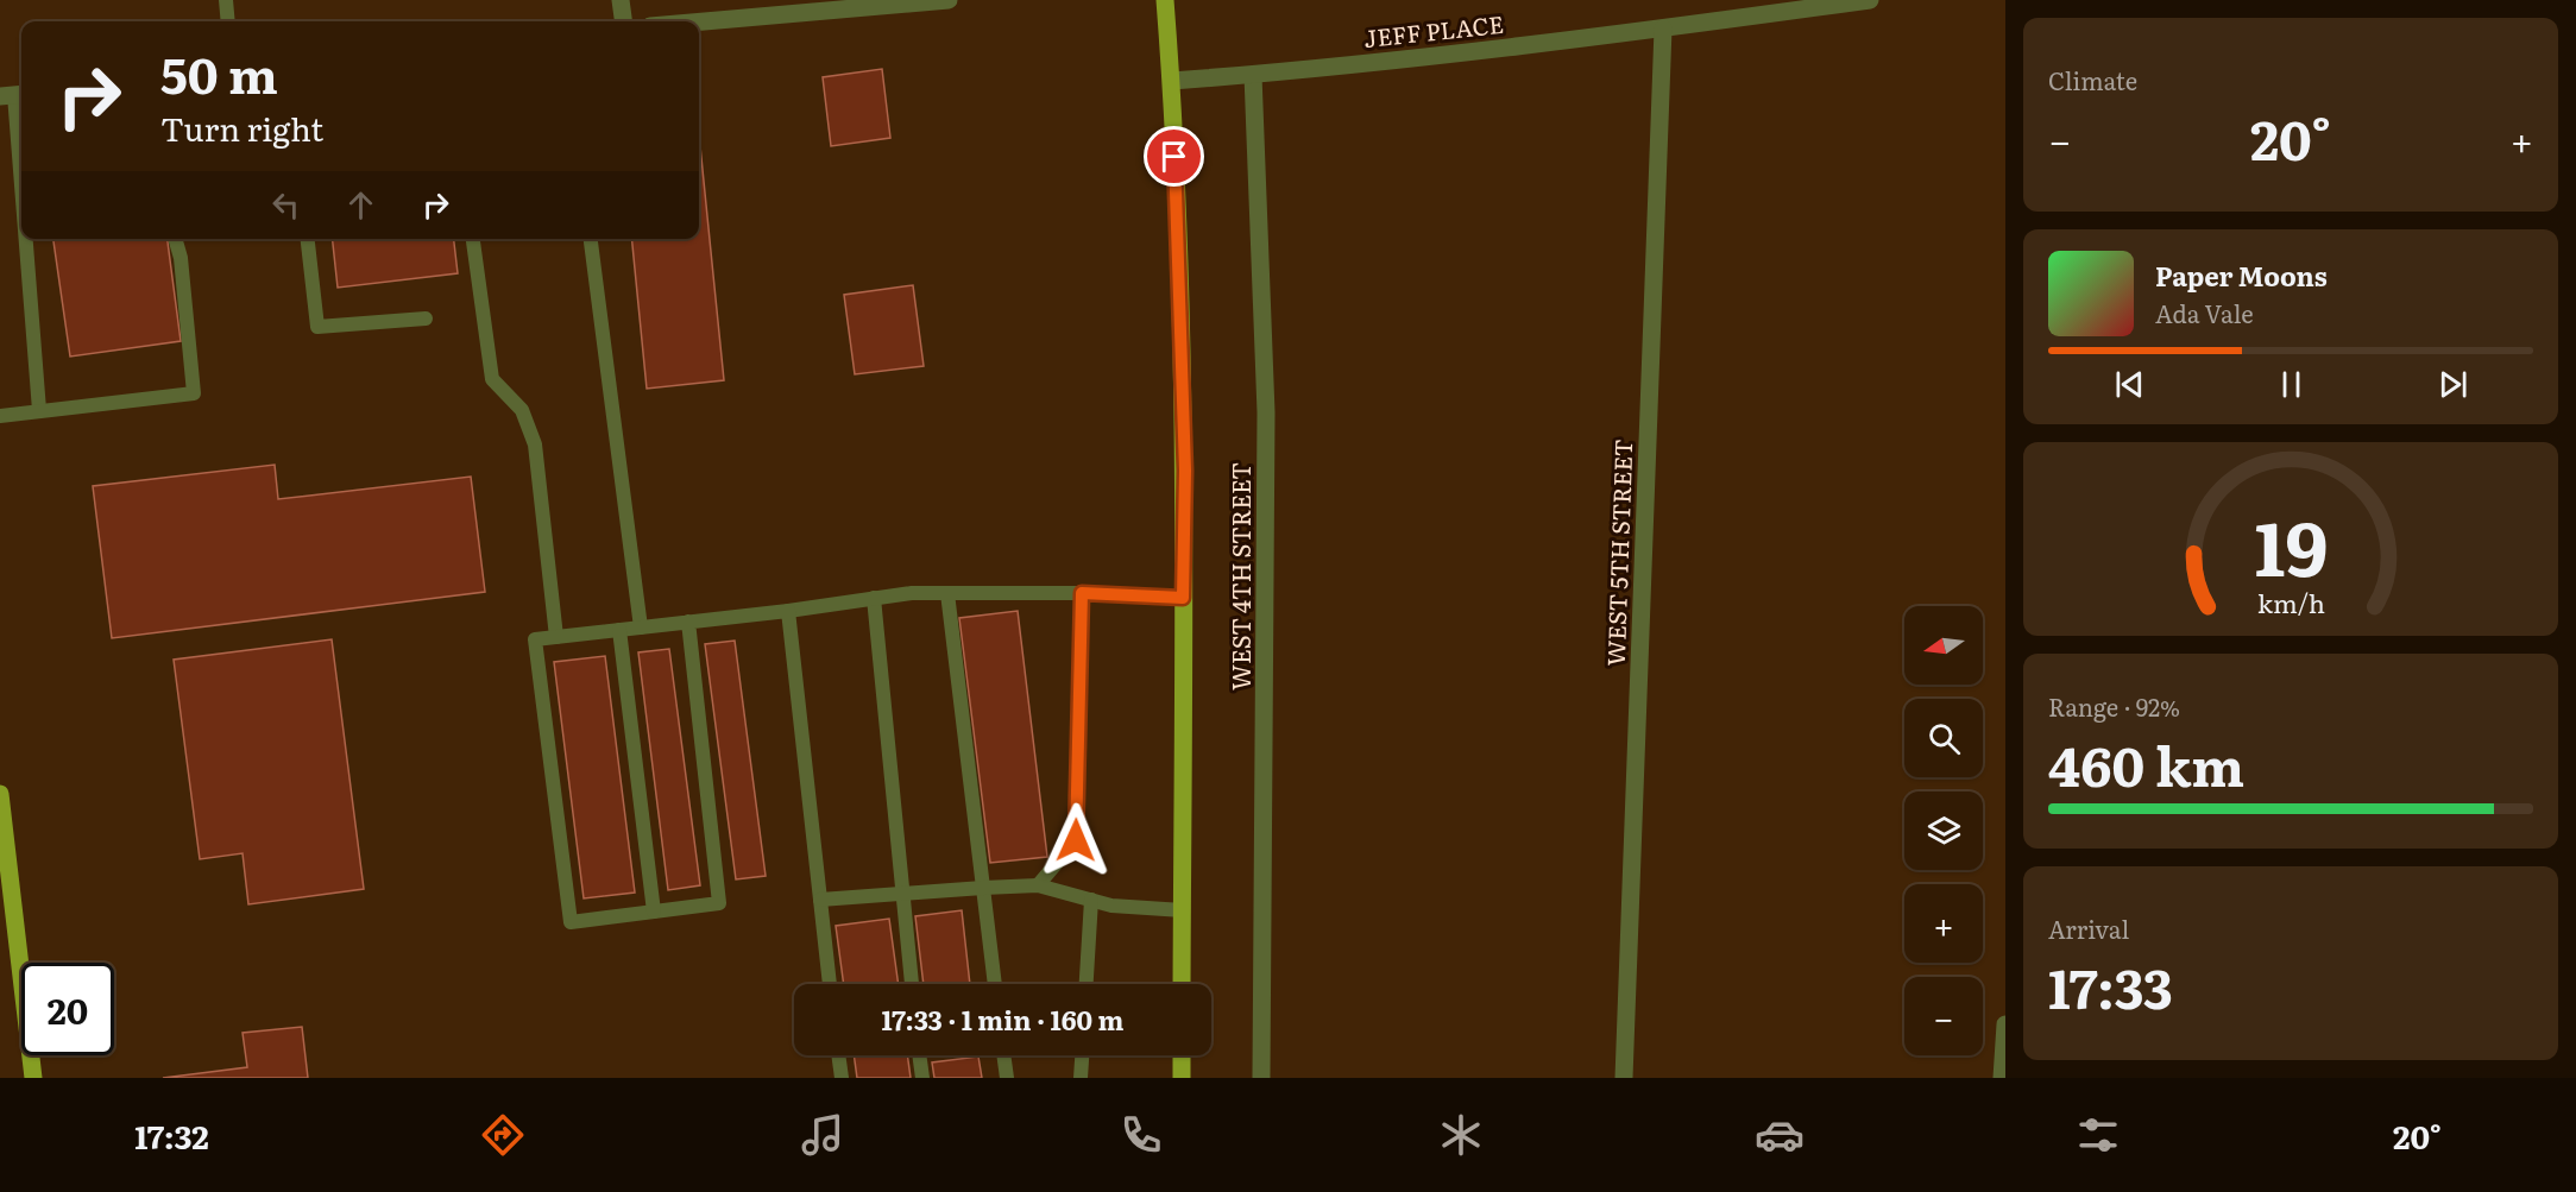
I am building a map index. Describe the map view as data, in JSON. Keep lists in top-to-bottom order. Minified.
{"streets":{"street":["JEFF PLACE","WEST 5TH STREET","WEST 4TH STREET"]},"crossings":[["JEFF PLACE","WEST 5TH STREET"],["JEFF PLACE","WEST 4TH STREET"]],"north":"left","page":{"tile":["Climate",["Range · 92%","460 km"],["Arrival","17:33"]],"turn":["50 m","Turn right"],"heat":["−","20°","+"],"song":["Paper Moons","Ada Vale"],"map_buttons":["+","−"],"limit":"20","trip":"17:33 · 1 min · 160 m","tabs":["17:32","20°"],"gauge":["19","km/h"]}}
